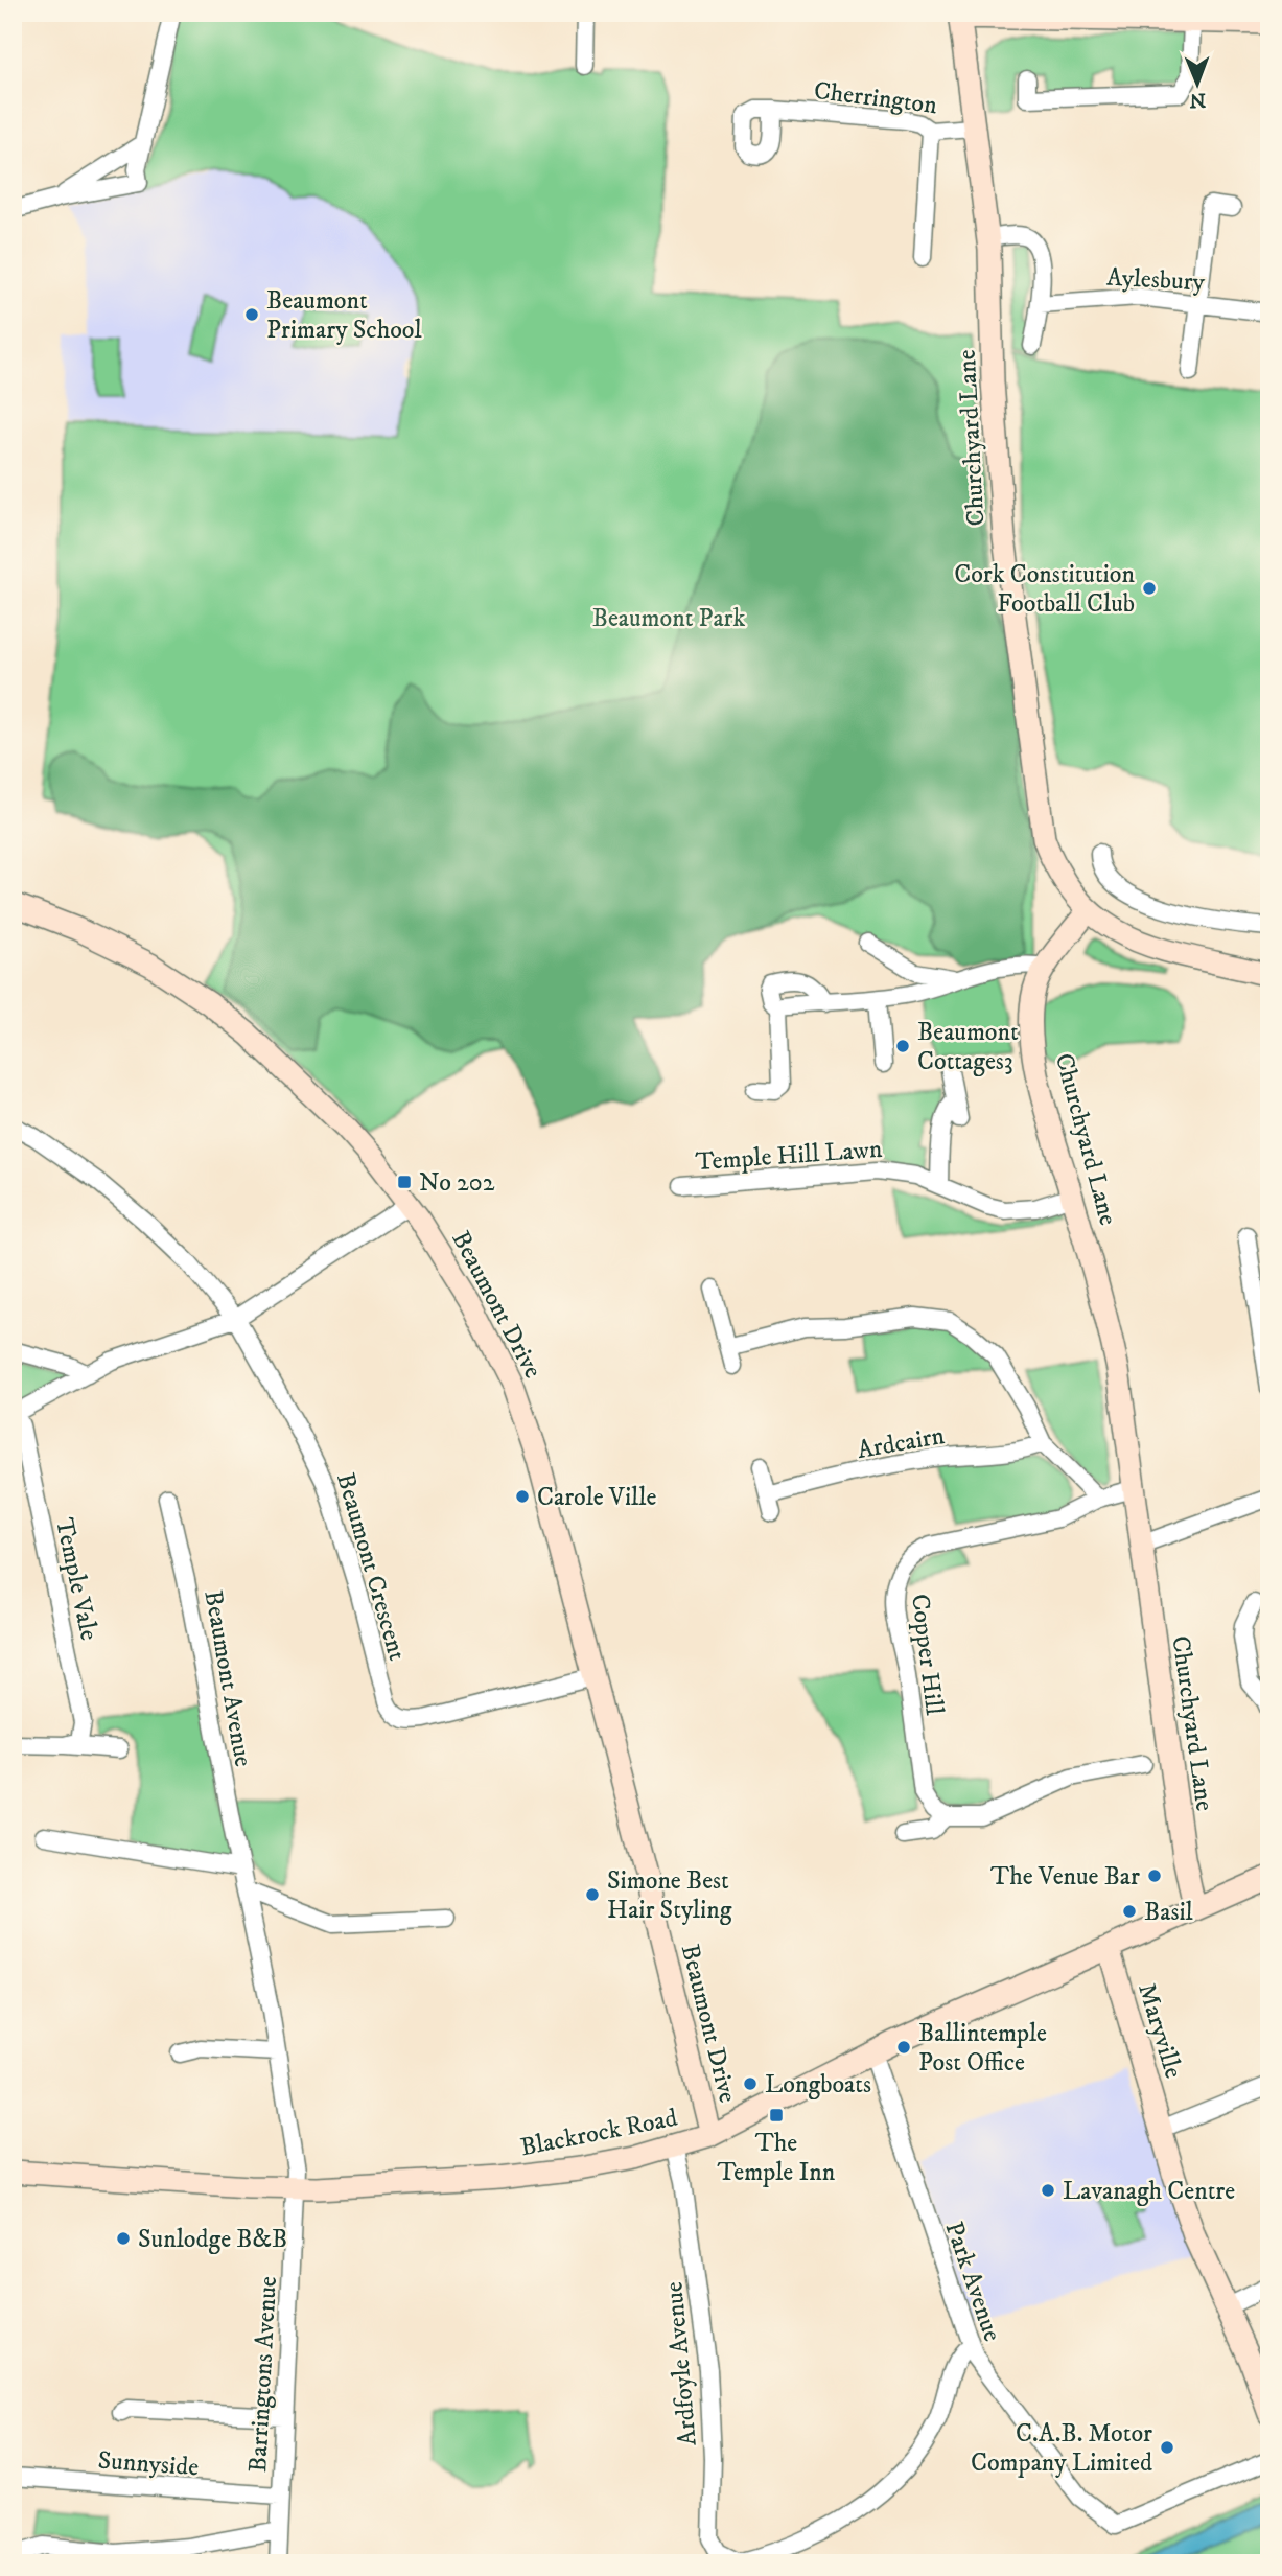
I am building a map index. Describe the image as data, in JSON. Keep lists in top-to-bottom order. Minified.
{"streets":{"street":["Cherrington","Aylesbury","Churchyard Lane","Temple Hill Lawn","Beaumont Drive","Ardcairn","Beaumont Crescent","Temple Vale","Copper Hill","Beaumont Avenue","Maryville","Blackrock Road","Park Avenue","Ardfoyle Avenue","Barringtons Avenue","Sunnyside"]},"crossings":[["Cherrington","Churchyard Lane"],["Churchyard Lane","Temple Hill Lawn"],["Churchyard Lane","Copper Hill"],["Churchyard Lane","Blackrock Road"],["Beaumont Drive","Beaumont Crescent"],["Beaumont Drive","Blackrock Road"],["Beaumont Crescent","Temple Vale"],["Beaumont Avenue","Blackrock Road"],["Beaumont Avenue","Barringtons Avenue"],["Maryville","Blackrock Road"],["Blackrock Road","Park Avenue"],["Blackrock Road","Ardfoyle Avenue"],["Blackrock Road","Barringtons Avenue"],["Barringtons Avenue","Sunnyside"]],"parks":["Beaumont Park"],"places":{"other":["Beaumont Primary School","Cork Constitution Football Club","Beaumont Cottages3","Carole Ville","The Venue Bar","Simone Best Hair Styling","Basil","Ballintemple Post Office","Longboats","Lavanagh Centre","Sunlodge B&B","C.A.B. Motor Company Limited"],"transit":["No 202","The Temple Inn"]},"north":"bottom"}
